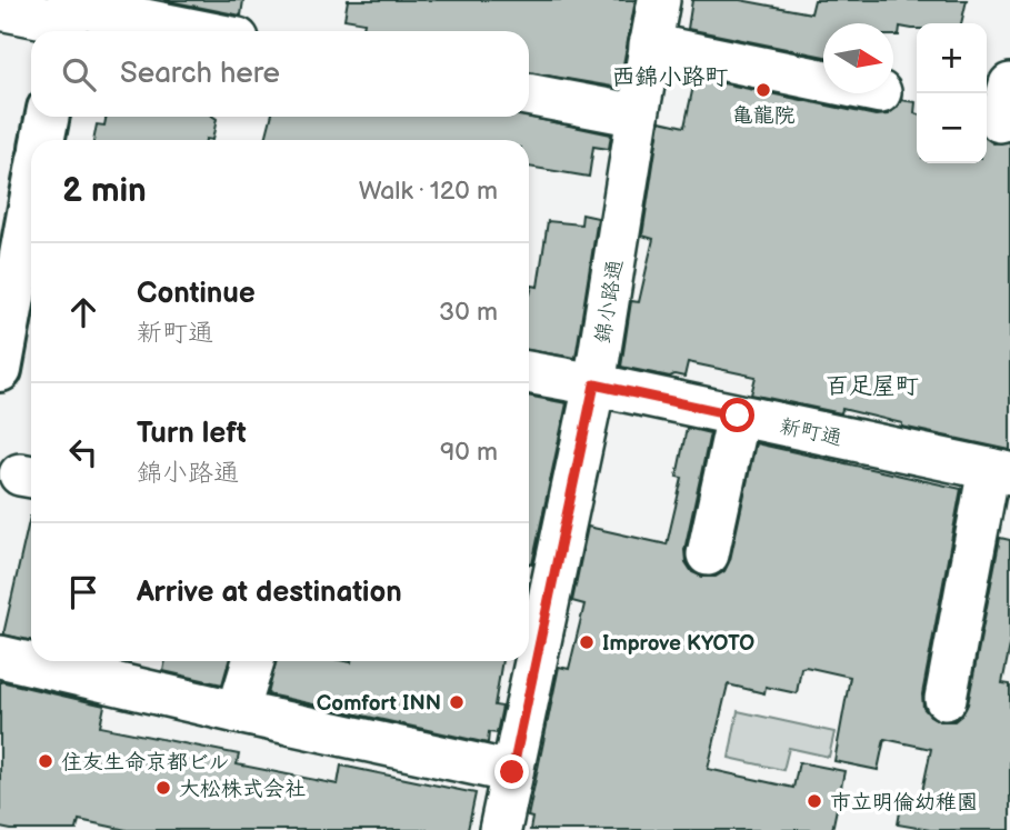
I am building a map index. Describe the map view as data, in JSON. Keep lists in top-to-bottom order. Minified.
{"streets":{"street":["錦小路通","新町通"]},"crossings":[["錦小路通","新町通"]],"districts":["西錦小路町","百足屋町"],"places":["亀龍院","Improve KYOTO","Comfort INN","住友生命京都ビル","大松株式会社","市立明倫幼稚園"],"north":"right","page":{"map_buttons":["+","−"],"search":"Search here","heading":["2 min","Walk · 120 m"],"list":[["Continue","新町通","30 m"],["Turn left","錦小路通","90 m"],"Arrive at destination"]}}
